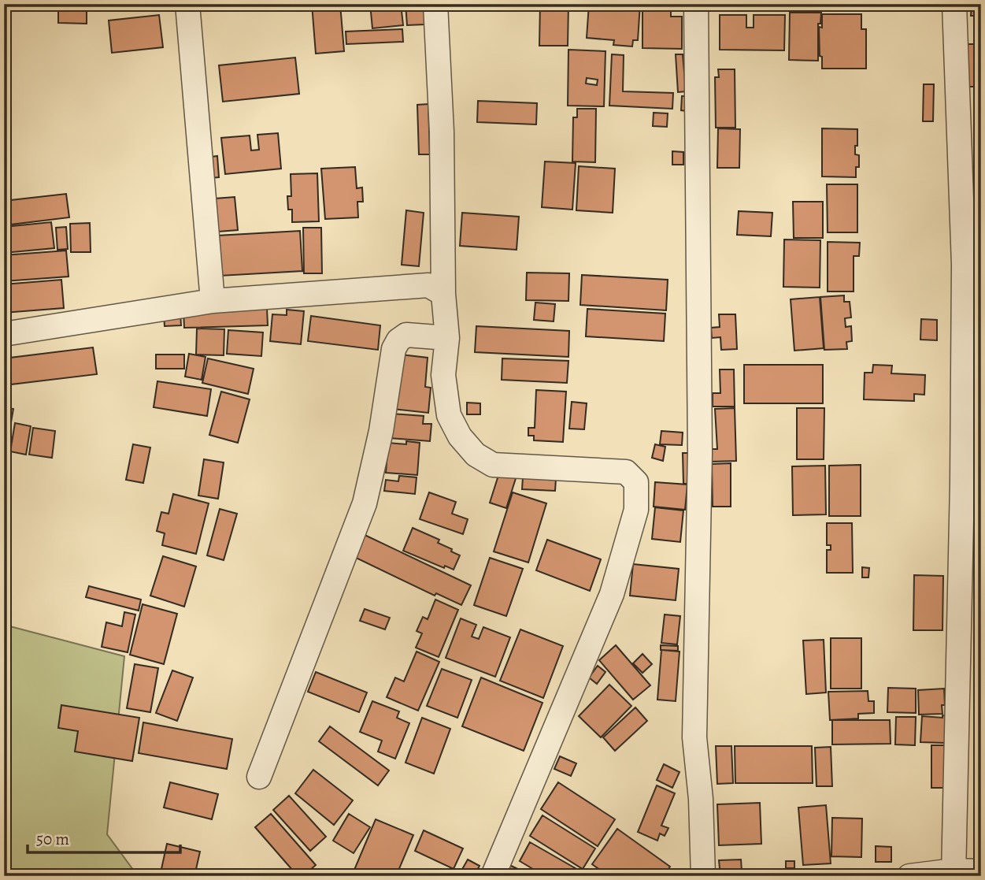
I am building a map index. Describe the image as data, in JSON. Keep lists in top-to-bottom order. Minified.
{"scale_bar":"50 m"}
